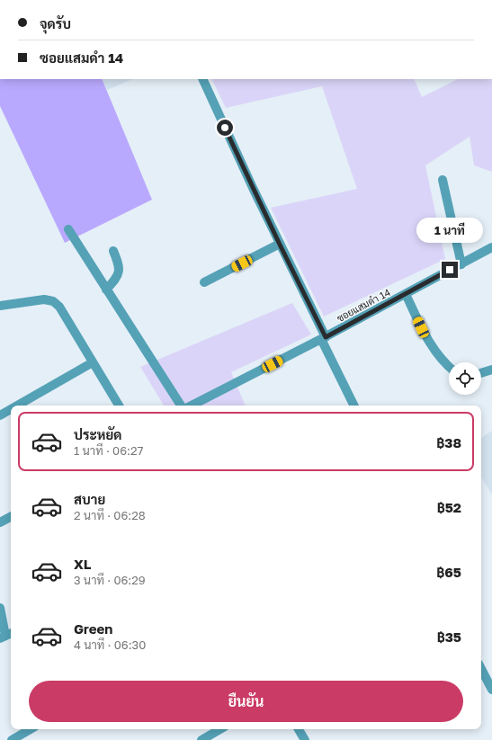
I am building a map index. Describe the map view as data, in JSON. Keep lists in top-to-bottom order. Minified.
{"streets":{"street":["ซอยแสมดำ 14"]},"page":{"banner":["จุดรับ","ซอยแสมดำ 14"],"bubble":"1 นาที","list":[{"name":"ประหยัด","note":"1 นาที · 06:27","value":"฿38"},{"name":"สบาย","note":"2 นาที · 06:28","value":"฿52"},{"name":"XL","note":"3 นาที · 06:29","value":"฿65"},{"name":"Green","note":"4 นาที · 06:30","value":"฿35"}],"buttons":"ยืนยัน"}}
